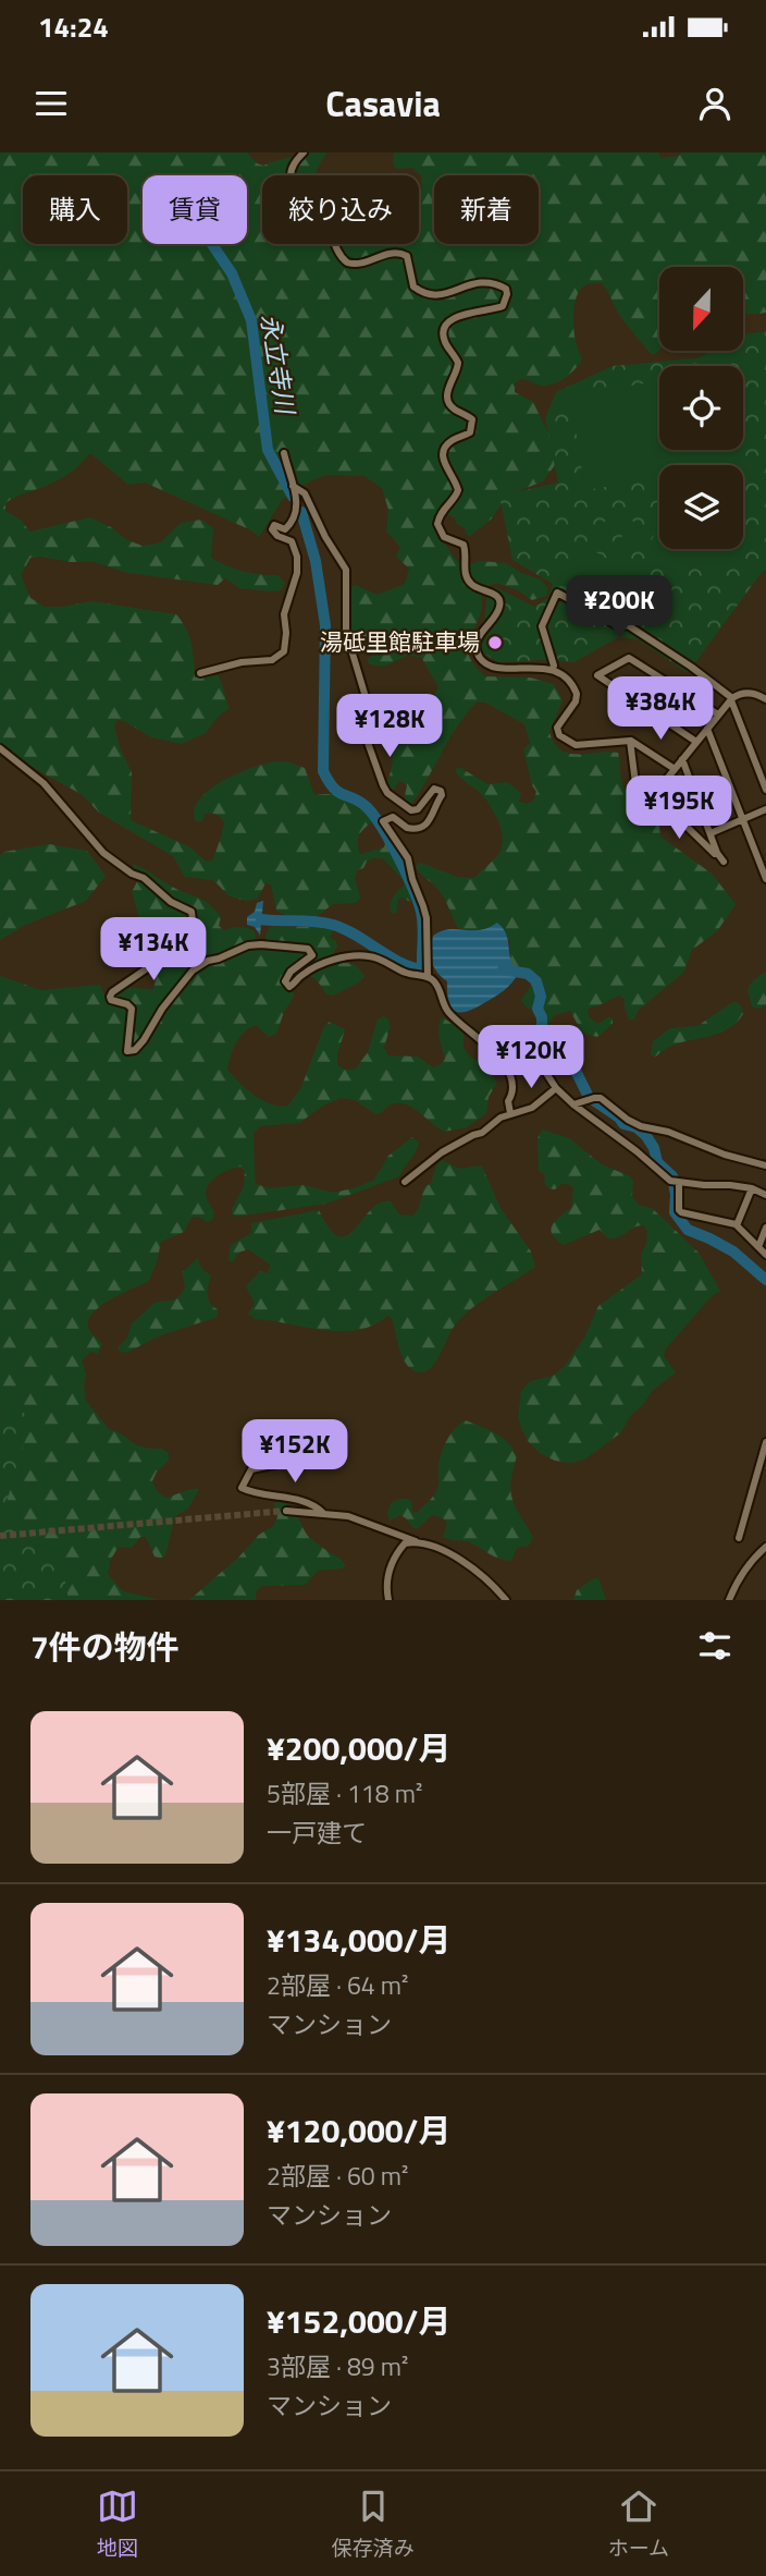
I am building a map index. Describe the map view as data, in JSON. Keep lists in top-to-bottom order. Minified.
{"water":["永立寺川"],"places":["湯砥里館駐車場"],"north":"bottom","page":{"status":"14:24","header":"Casavia","chip":["購入","賃貸","絞り込み","新着"],"price":["¥200K","¥384K","¥128K","¥195K","¥134K","¥120K","¥152K"],"heading":"7件の物件","list":[{"name":"¥200,000/月","note":"5部屋 · 118 m² · 一戸建て"},{"name":"¥134,000/月","note":"2部屋 · 64 m² · マンション"},{"name":"¥120,000/月","note":"2部屋 · 60 m² · マンション"},{"name":"¥152,000/月","note":"3部屋 · 89 m² · マンション"}],"tabs":["地図","保存済み","ホーム"]}}
